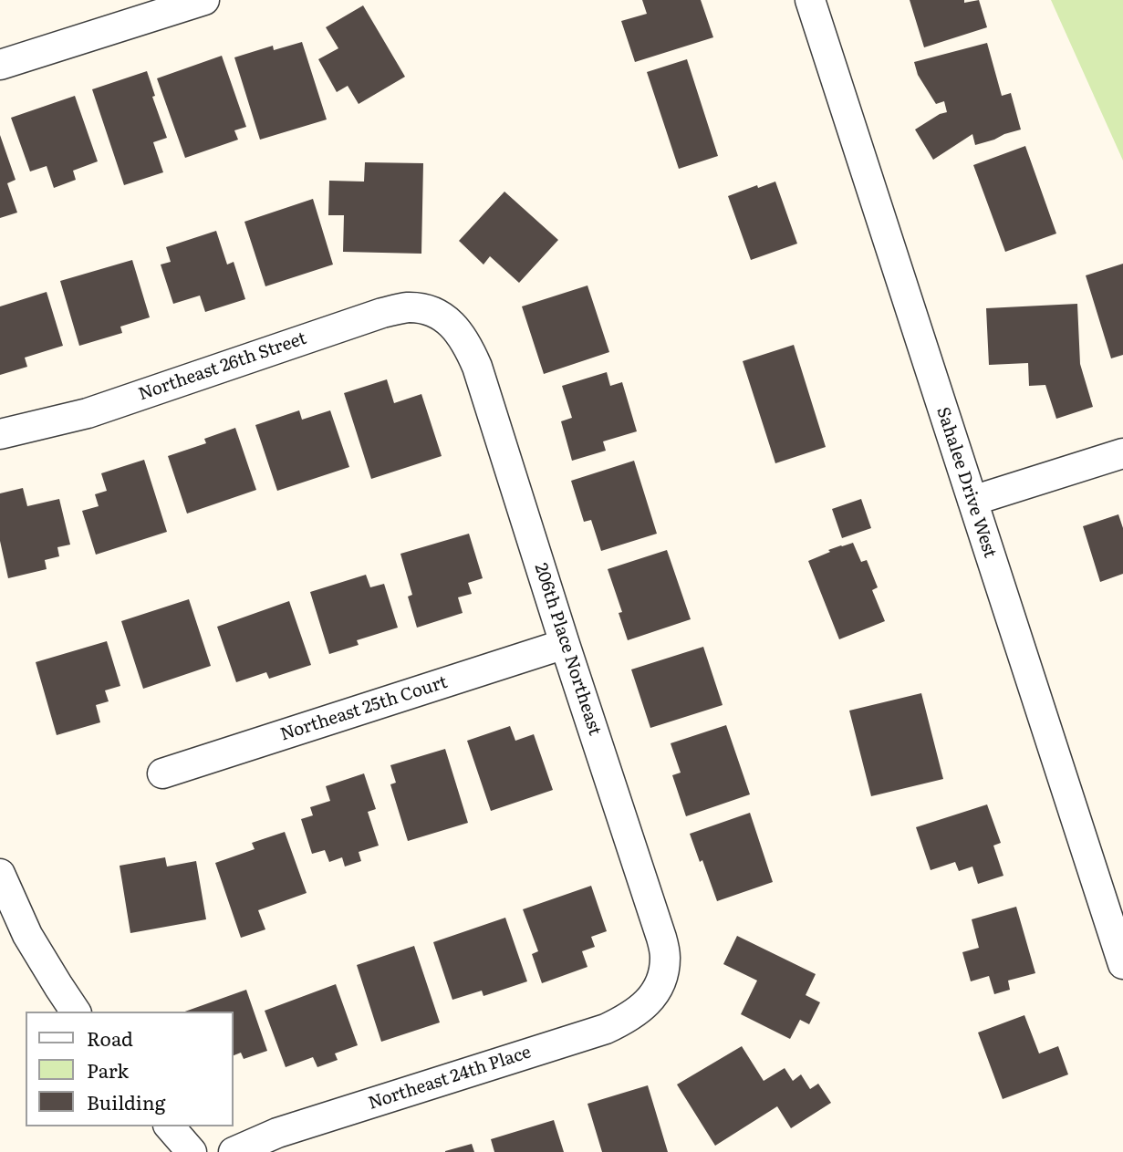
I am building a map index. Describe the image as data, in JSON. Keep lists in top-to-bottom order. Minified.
{"streets":{"street":["Northeast 26th Street","Sahalee Drive West","206th Place Northeast","Northeast 25th Court","Northeast 24th Place"]},"crossings":[["Northeast 26th Street","206th Place Northeast"],["206th Place Northeast","Northeast 25th Court"],["206th Place Northeast","Northeast 24th Place"]],"legend":["Road","Park","Building"]}
